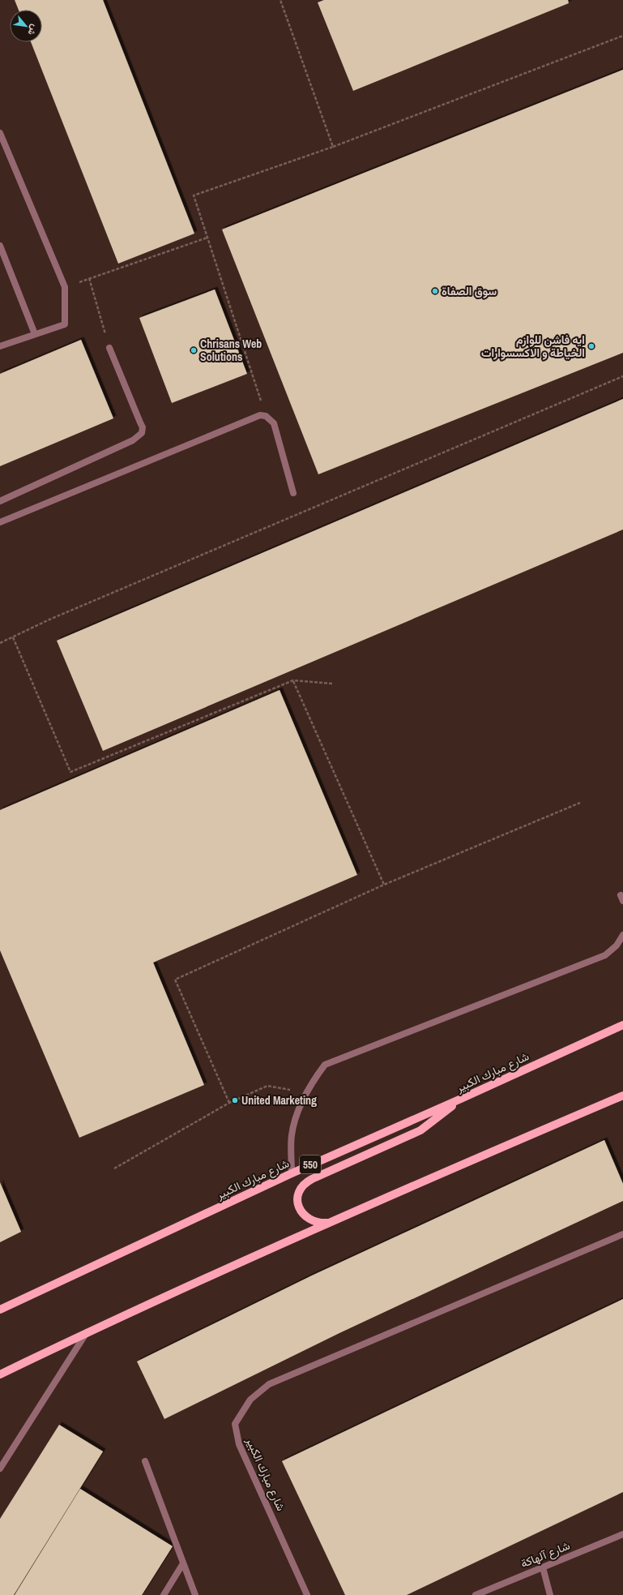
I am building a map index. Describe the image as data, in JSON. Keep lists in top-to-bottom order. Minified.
{"streets":{"main road":["شارع مبارك الكبير","550"],"street":["شارع آلهاكة"]},"places":["سوق الصفاة","ايه فاشن للوازم الخياطة و الاكسسوارات","Chrisans Web Solutions","United Marketing"],"north":"bottom right"}
